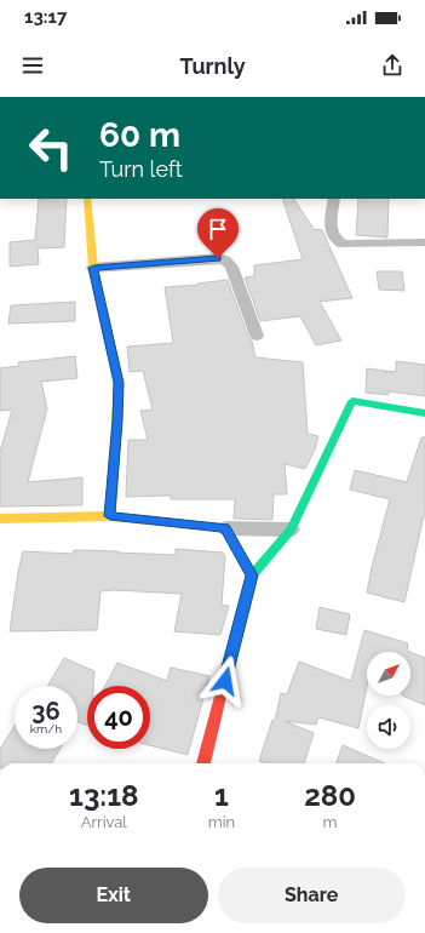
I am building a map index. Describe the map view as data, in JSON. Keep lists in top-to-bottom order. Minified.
{"north":"top right","page":{"status":"13:17","header":"Turnly","turn":["60 m","Turn left"],"speed":"36 km/h","limit":"40","eta":["13:18","Arrival","1","min","280","m"],"buttons":["Exit","Share"]}}
